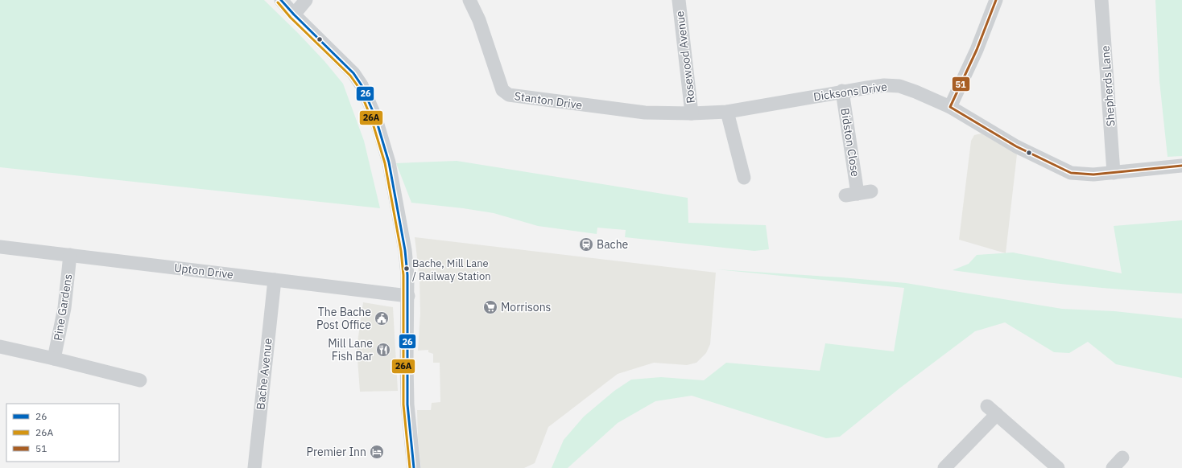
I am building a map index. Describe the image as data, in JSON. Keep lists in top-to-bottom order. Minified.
{"streets":{"street":["Rosewood Avenue","Shepherds Lane","Dicksons Drive","Stanton Drive","Bidston Close","Upton Drive","Pine Gardens","Bache Avenue"]},"crossings":[["Rosewood Avenue","Dicksons Drive"],["Rosewood Avenue","Stanton Drive"],["Shepherds Lane","Dicksons Drive"],["Dicksons Drive","Stanton Drive"],["Dicksons Drive","Bidston Close"],["Upton Drive","Pine Gardens"],["Upton Drive","Bache Avenue"]],"places":{"station":["Bache"],"other":["Bache, Mill Lane / Railway Station"],"supermarket":["Morrisons"],"public building":["The Bache Post Office"],"restaurant":["Mill Lane Fish Bar"],"hotel":["Premier Inn"]},"lines":["transit line 26","transit line 51","transit line 26A"],"legend":["26","26A","51"]}
